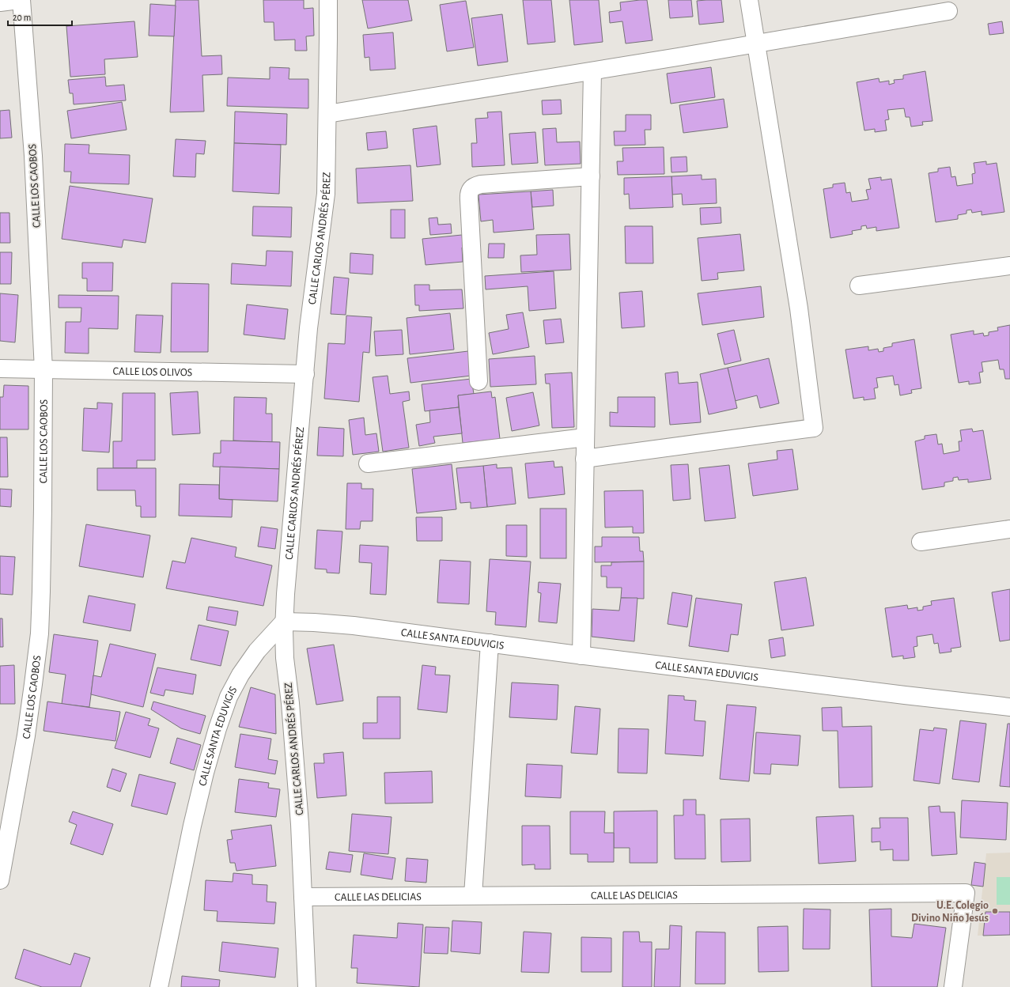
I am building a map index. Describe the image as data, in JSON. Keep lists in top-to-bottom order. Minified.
{"streets":{"street":["CALLE LOS CAOBOS","CALLE CARLOS ANDRÉS PÉREZ","CALLE LOS OLIVOS","CALLE SANTA EDUVIGIS","CALLE LAS DELICIAS"]},"crossings":[["CALLE LOS CAOBOS","CALLE LOS OLIVOS"],["CALLE CARLOS ANDRÉS PÉREZ","CALLE LOS OLIVOS"],["CALLE CARLOS ANDRÉS PÉREZ","CALLE SANTA EDUVIGIS"],["CALLE CARLOS ANDRÉS PÉREZ","CALLE LAS DELICIAS"]],"places":["U.E. Colegio Divino Niño Jesús"],"scale_bar":"20 m"}
